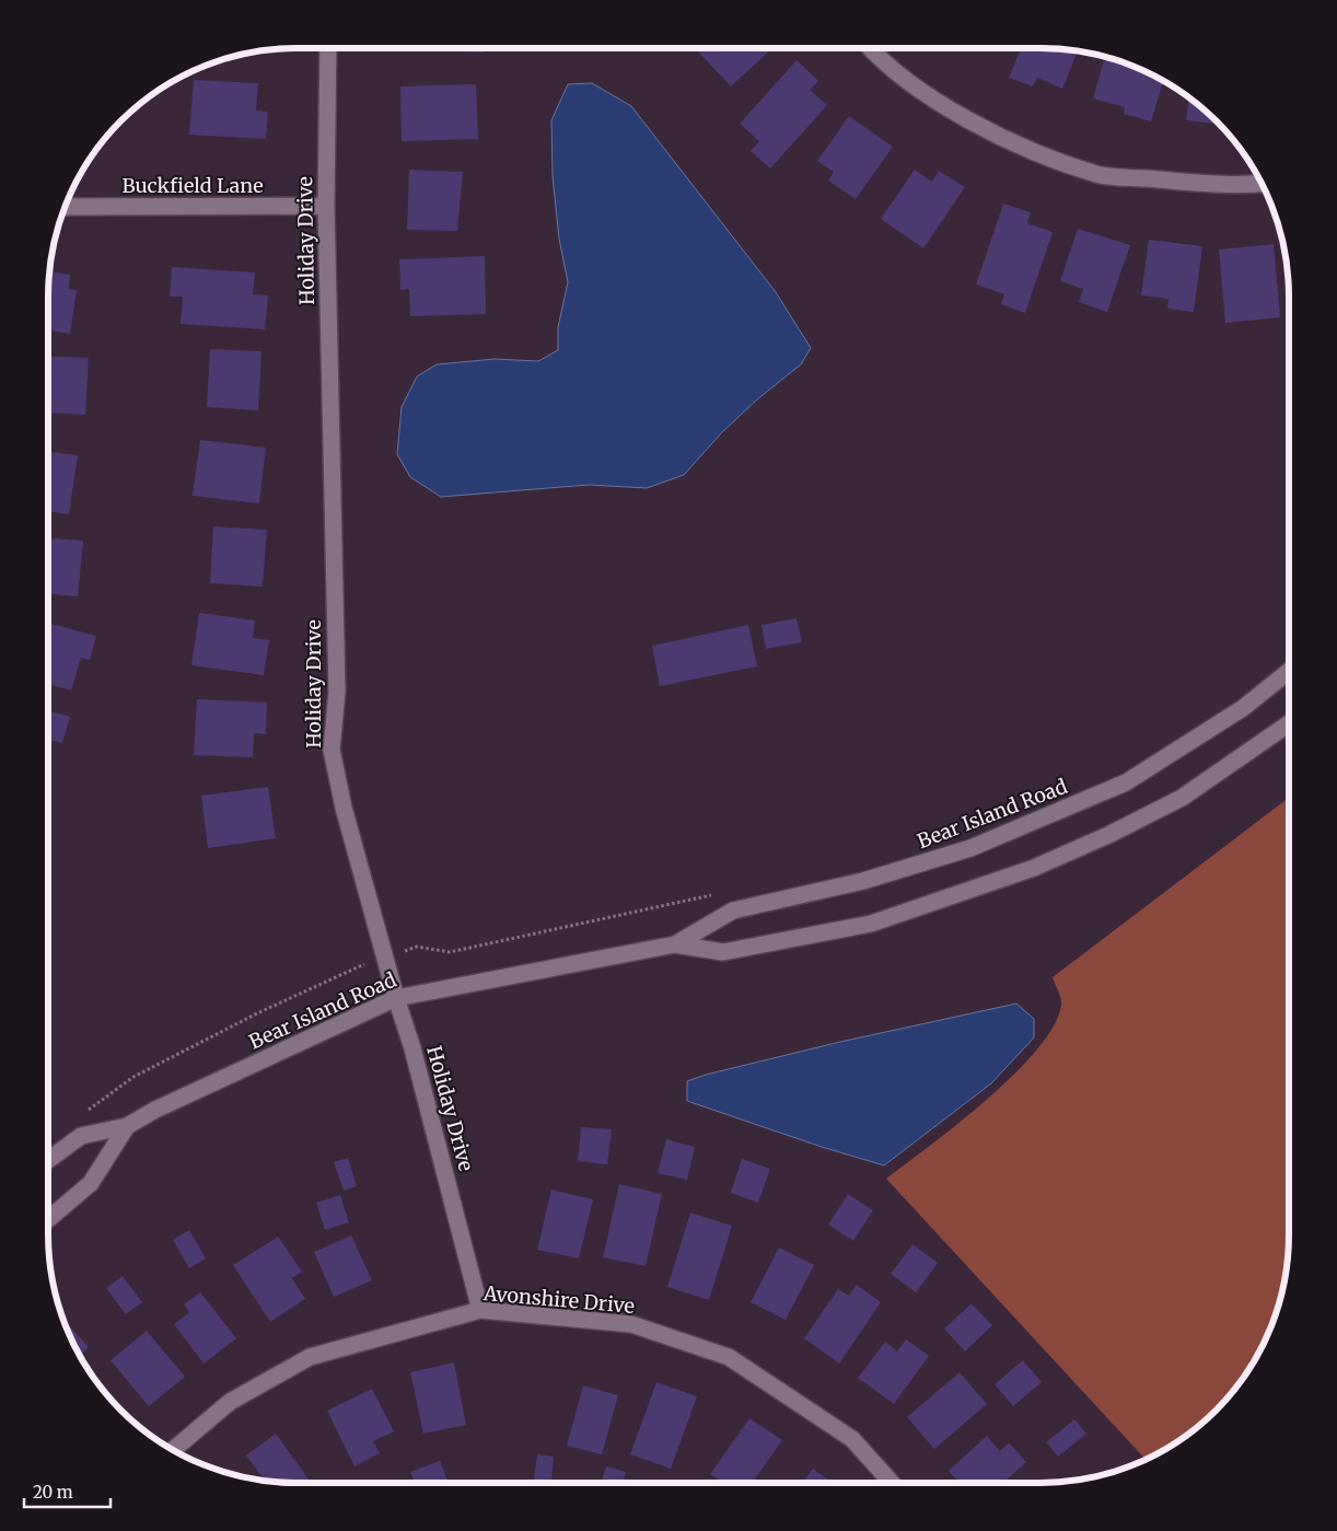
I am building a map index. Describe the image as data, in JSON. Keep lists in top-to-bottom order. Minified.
{"streets":{"street":["Buckfield Lane","Holiday Drive","Bear Island Road","Avonshire Drive"]},"crossings":[["Buckfield Lane","Holiday Drive"],["Holiday Drive","Bear Island Road"],["Holiday Drive","Avonshire Drive"]],"scale_bar":"20 m"}
